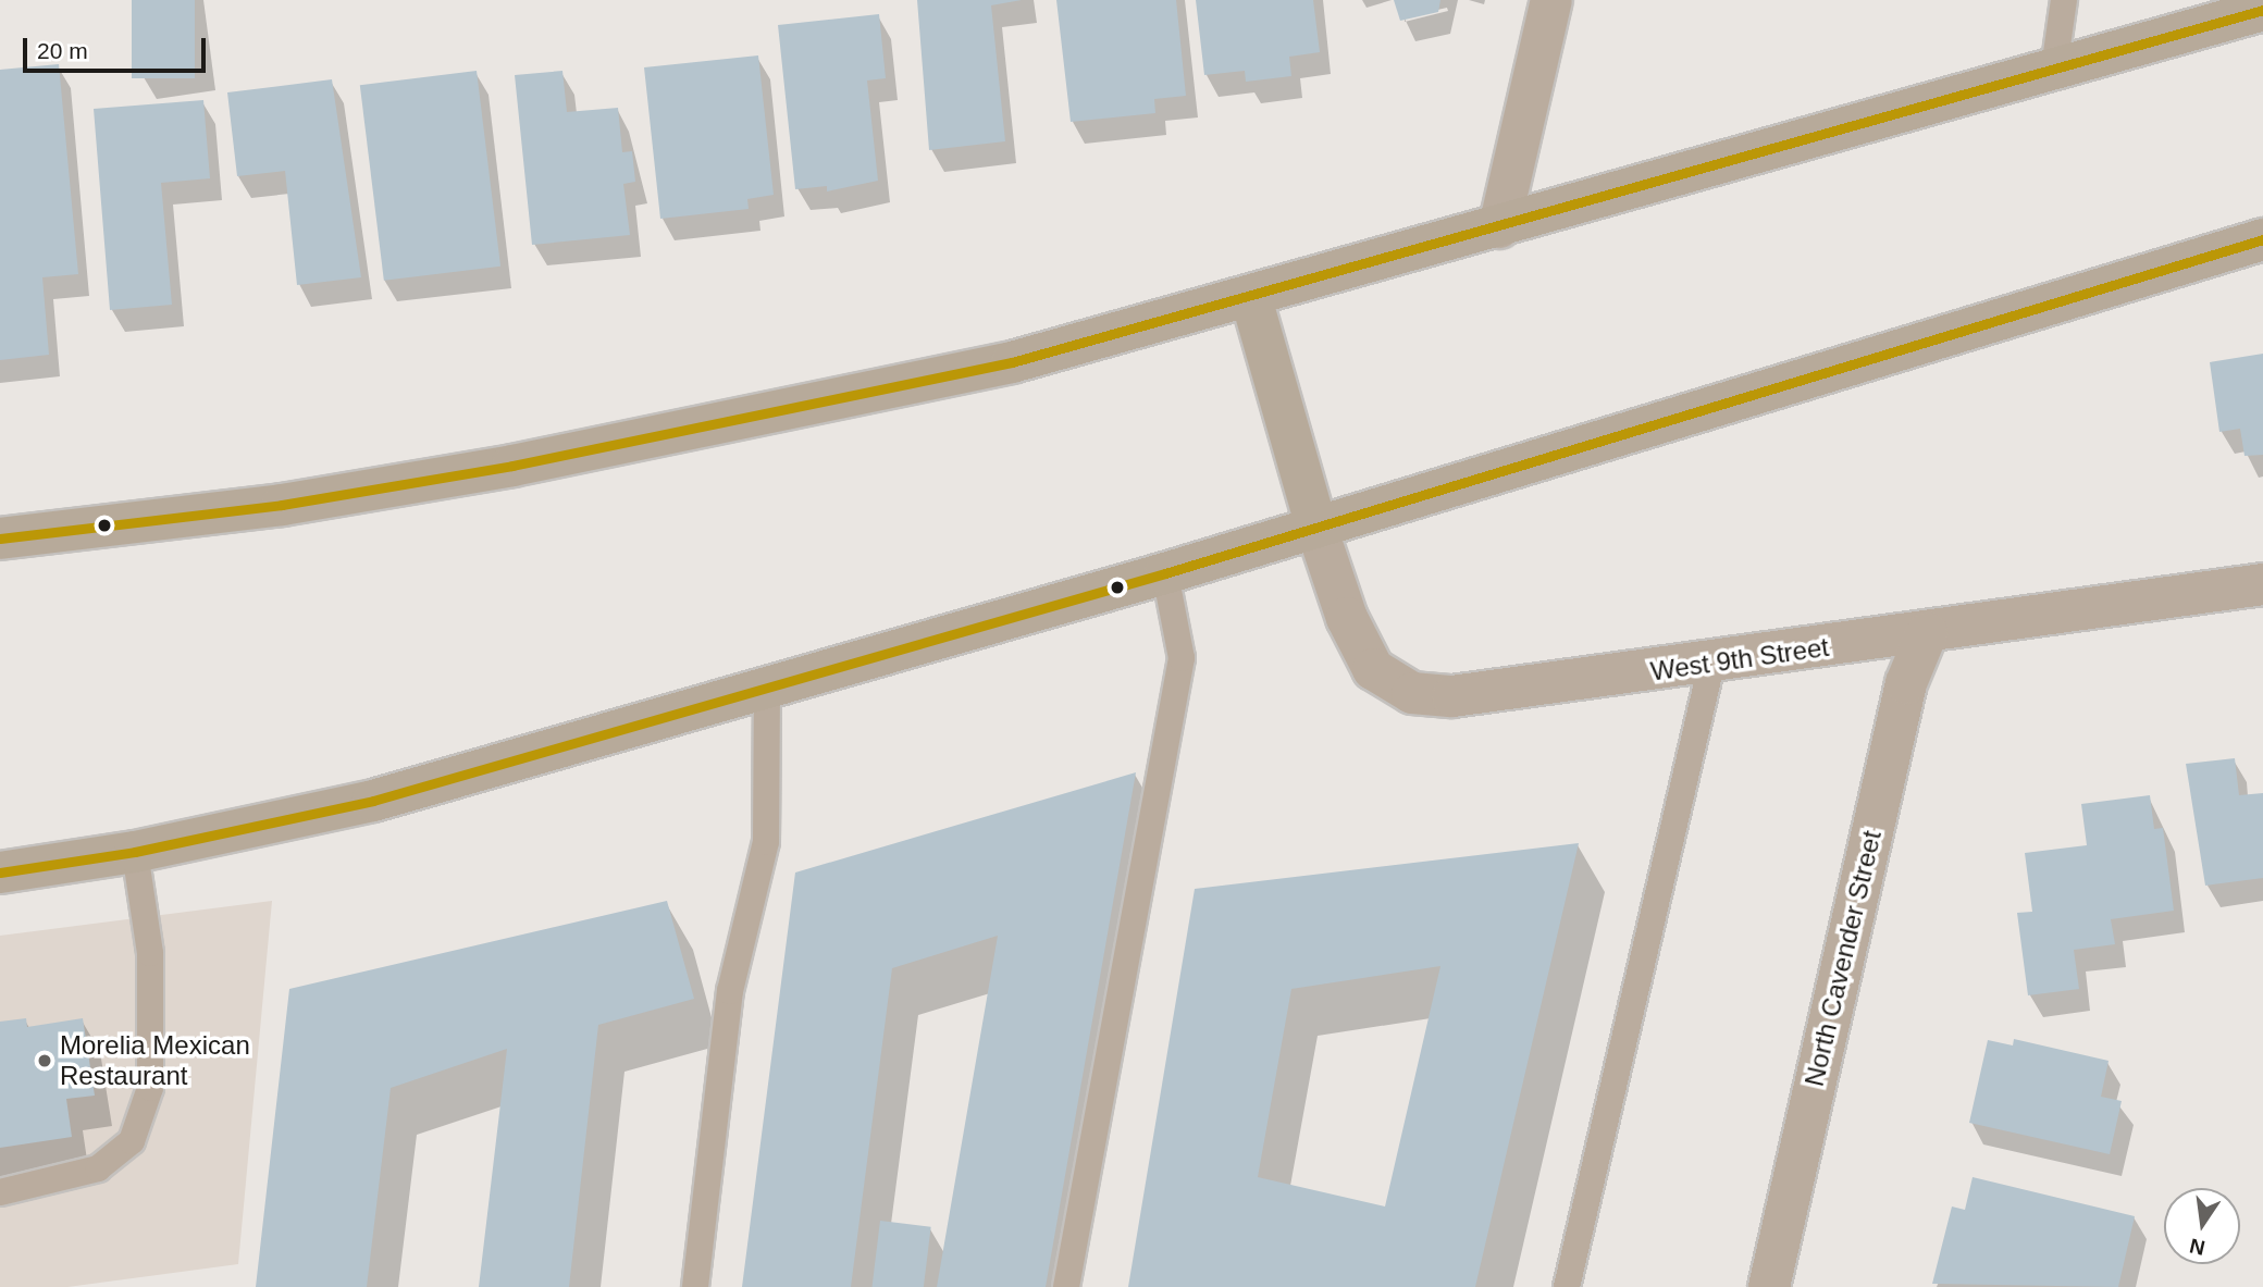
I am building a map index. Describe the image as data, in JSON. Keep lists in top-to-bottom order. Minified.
{"streets":{"street":["West 9th Street","North Cavender Street"]},"crossings":[["West 9th Street","North Cavender Street"]],"places":["Morelia Mexican Restaurant"],"scale_bar":"20 m","north":"bottom"}
